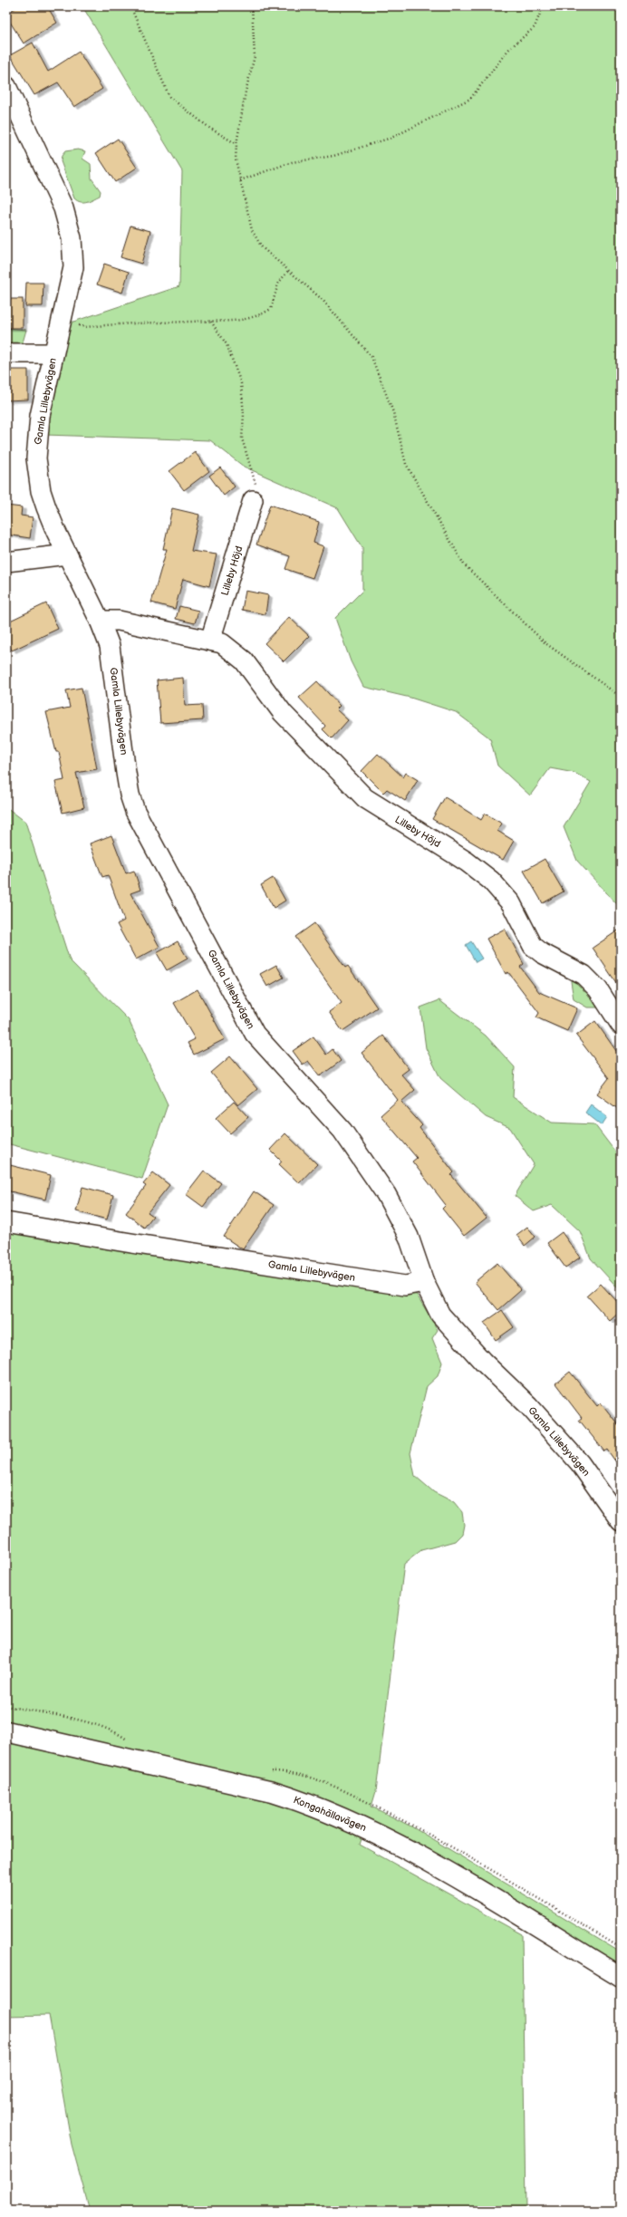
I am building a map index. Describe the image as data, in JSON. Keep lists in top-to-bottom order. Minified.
{"streets":{"street":["Gamla Lillebyvägen","Lilleby Höjd","Kongahällavägen"]},"crossings":[["Gamla Lillebyvägen","Lilleby Höjd"]]}
